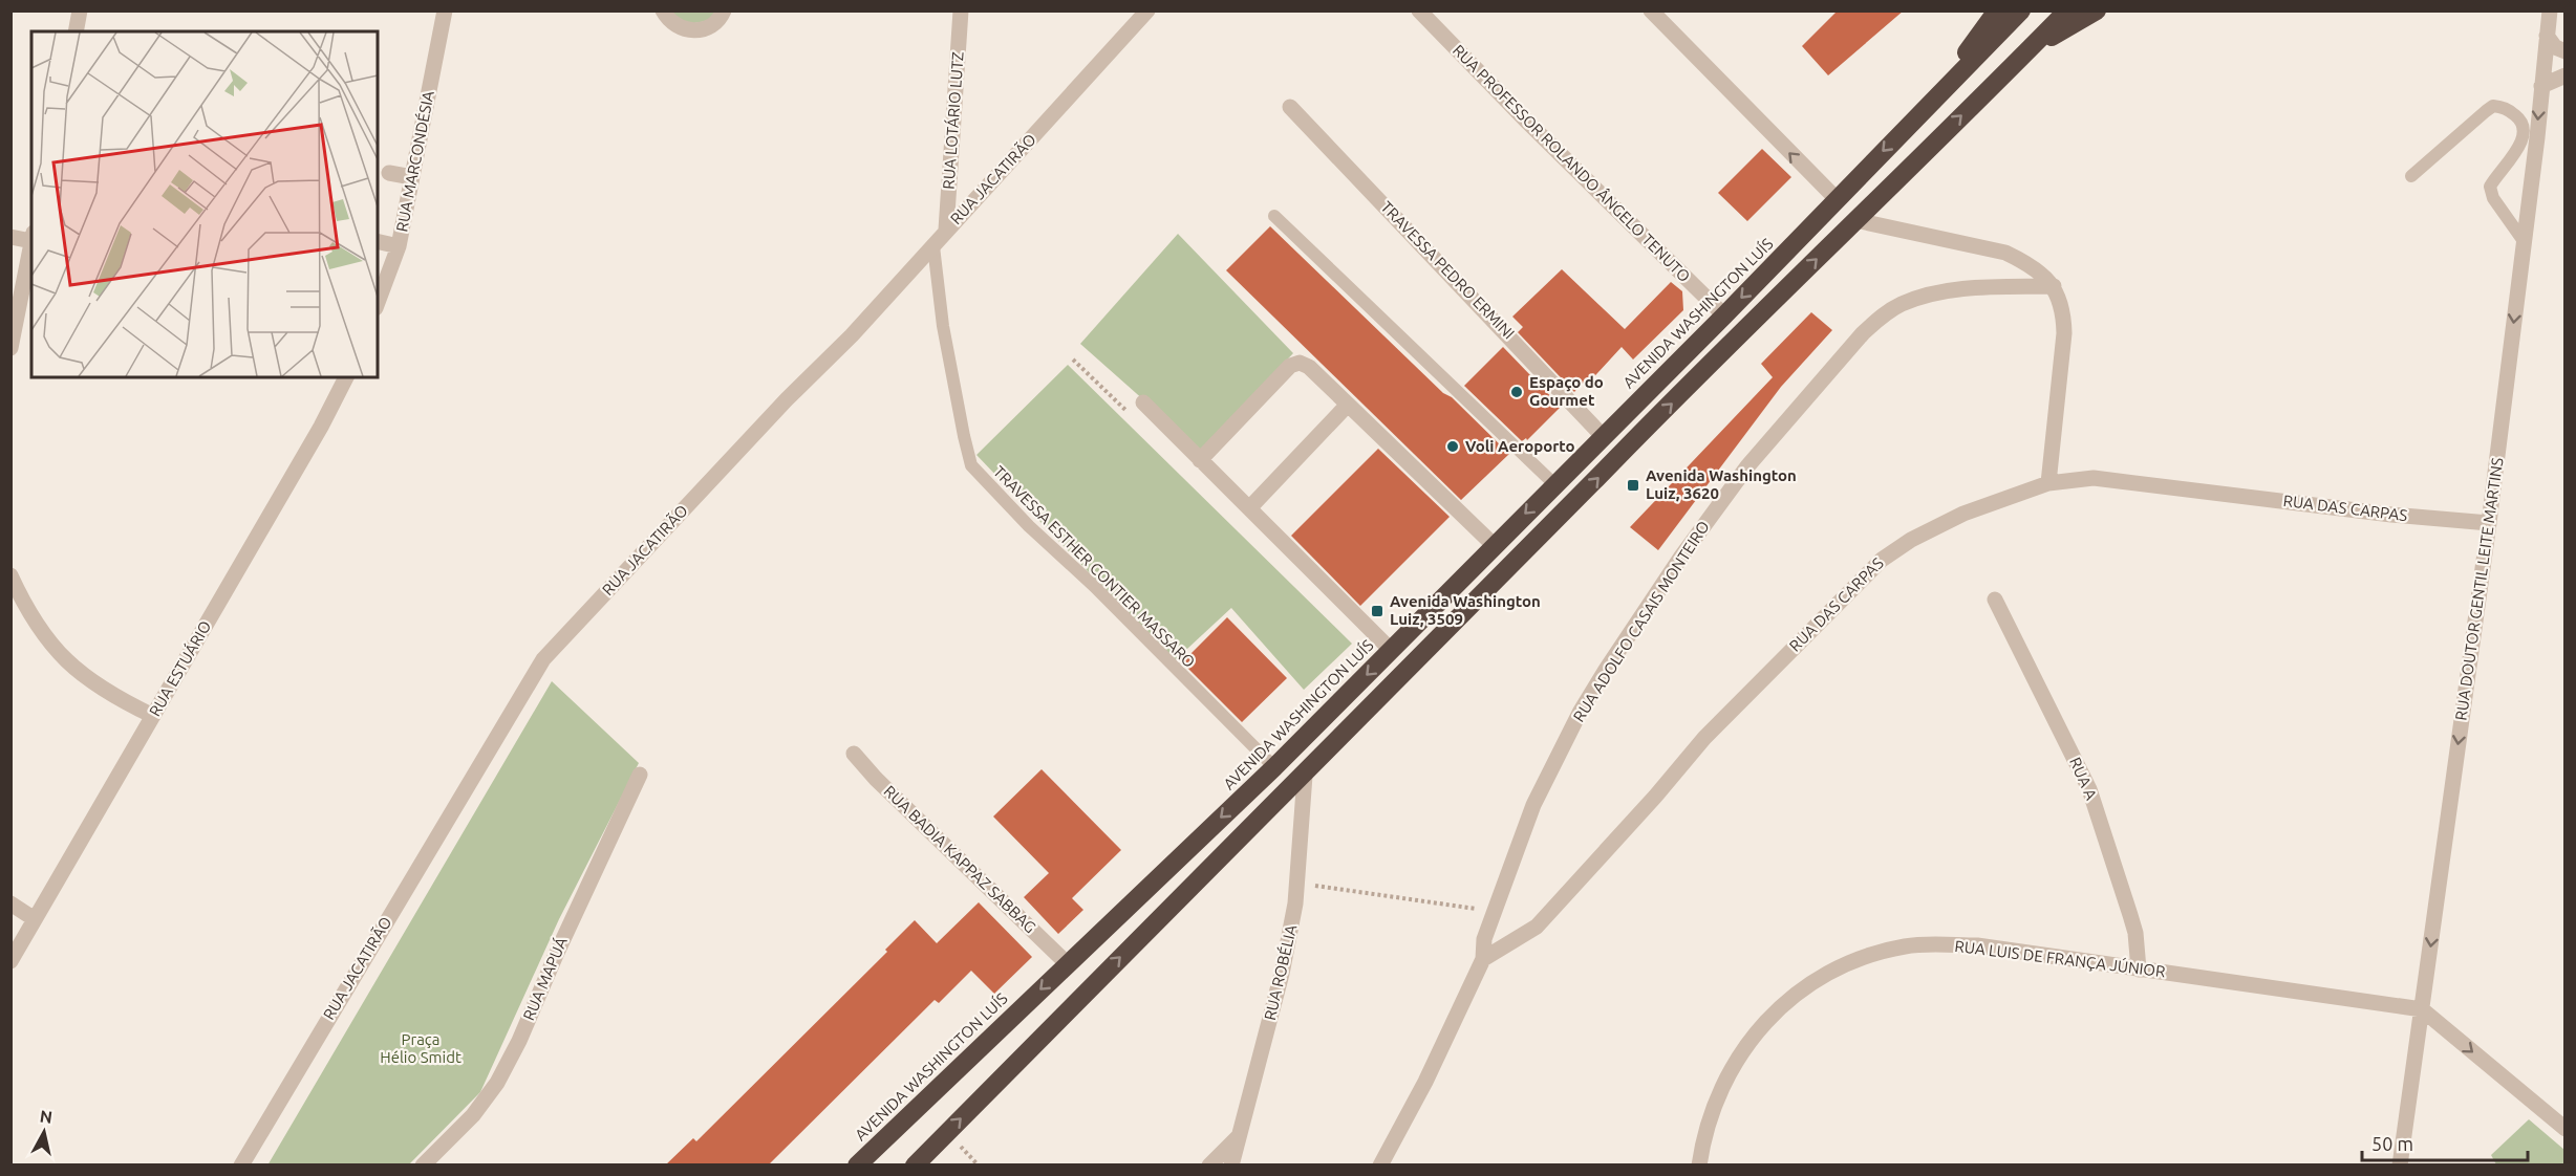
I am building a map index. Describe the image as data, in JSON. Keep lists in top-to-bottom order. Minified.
{"streets":{"highway":["AVENIDA WASHINGTON LUÍS"],"street":["RUA LOTÁRIO LUTZ","RUA MARCONDÉSIA","RUA PROFESSOR ROLANDO ÂNGELO TENUTO","RUA JACATIRÃO","TRAVESSA PEDRO ERMINI","RUA DAS CARPAS","RUA DOUTOR GENTIL LEITE MARTINS","RUA ADOLFO CASAIS MONTEIRO","RUA ESTUÁRIO","RUA A","RUA BADIA KAPPAZ SABBAG","RUA LUIS DE FRANÇA JÚNIOR","RUA ROBÉLIA","RUA MAPUÁ"],"lane":["TRAVESSA ESTHER CONTIER MASSARO"]},"crossings":[["RUA LOTÁRIO LUTZ","RUA JACATIRÃO"],["RUA PROFESSOR ROLANDO ÂNGELO TENUTO","AVENIDA WASHINGTON LUÍS"],["RUA JACATIRÃO","TRAVESSA ESTHER CONTIER MASSARO"],["TRAVESSA PEDRO ERMINI","AVENIDA WASHINGTON LUÍS"],["AVENIDA WASHINGTON LUÍS","TRAVESSA ESTHER CONTIER MASSARO"],["AVENIDA WASHINGTON LUÍS","RUA BADIA KAPPAZ SABBAG"],["RUA DAS CARPAS","RUA DOUTOR GENTIL LEITE MARTINS"],["RUA DAS CARPAS","RUA ADOLFO CASAIS MONTEIRO"],["RUA DOUTOR GENTIL LEITE MARTINS","RUA LUIS DE FRANÇA JÚNIOR"],["RUA A","RUA LUIS DE FRANÇA JÚNIOR"]],"one_way":["RUA DOUTOR GENTIL LEITE MARTINS"],"parks":["Praça Hélio Smidt"],"places":{"other":["Espaço do Gourmet","Voli Aeroporto"],"transit":["Avenida Washington Luiz, 3620","Avenida Washington Luiz, 3509"]},"scale_bar":"50 m","north":"top"}
